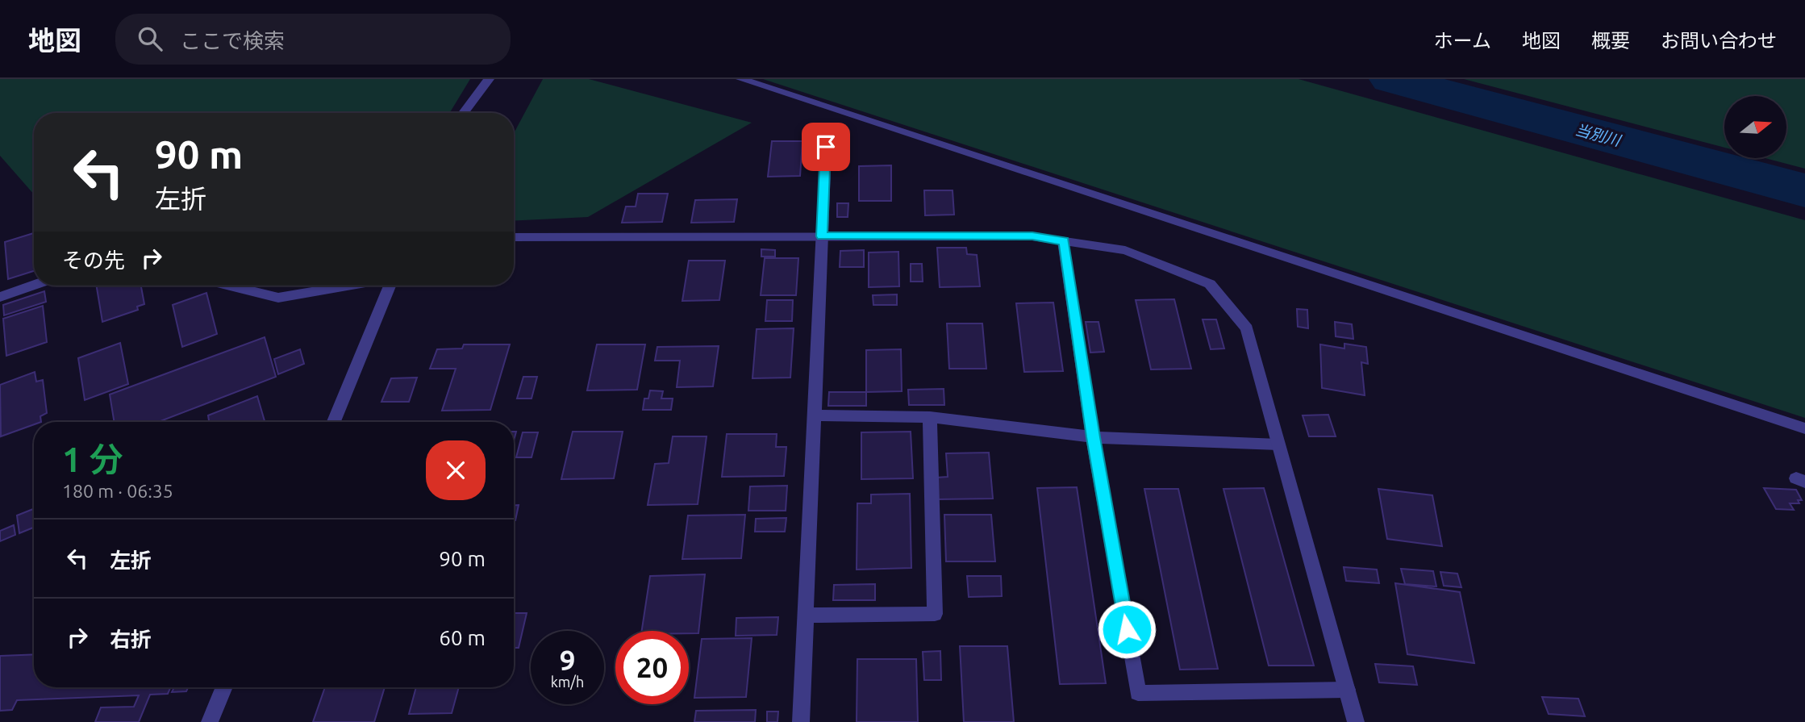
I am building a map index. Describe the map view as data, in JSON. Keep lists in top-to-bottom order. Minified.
{"water":["当別川"],"north":"right","page":{"header":"地図","search":"ここで検索","nav":["ホーム","地図","概要","お問い合わせ"],"turn":["90 m","左折"],"then":"その先","heading":["1 分","180 m · 06:35"],"list":[{"name":"左折","value":"90 m"},{"name":"右折","value":"60 m"}],"speed":"9 km/h","limit":"20"}}
